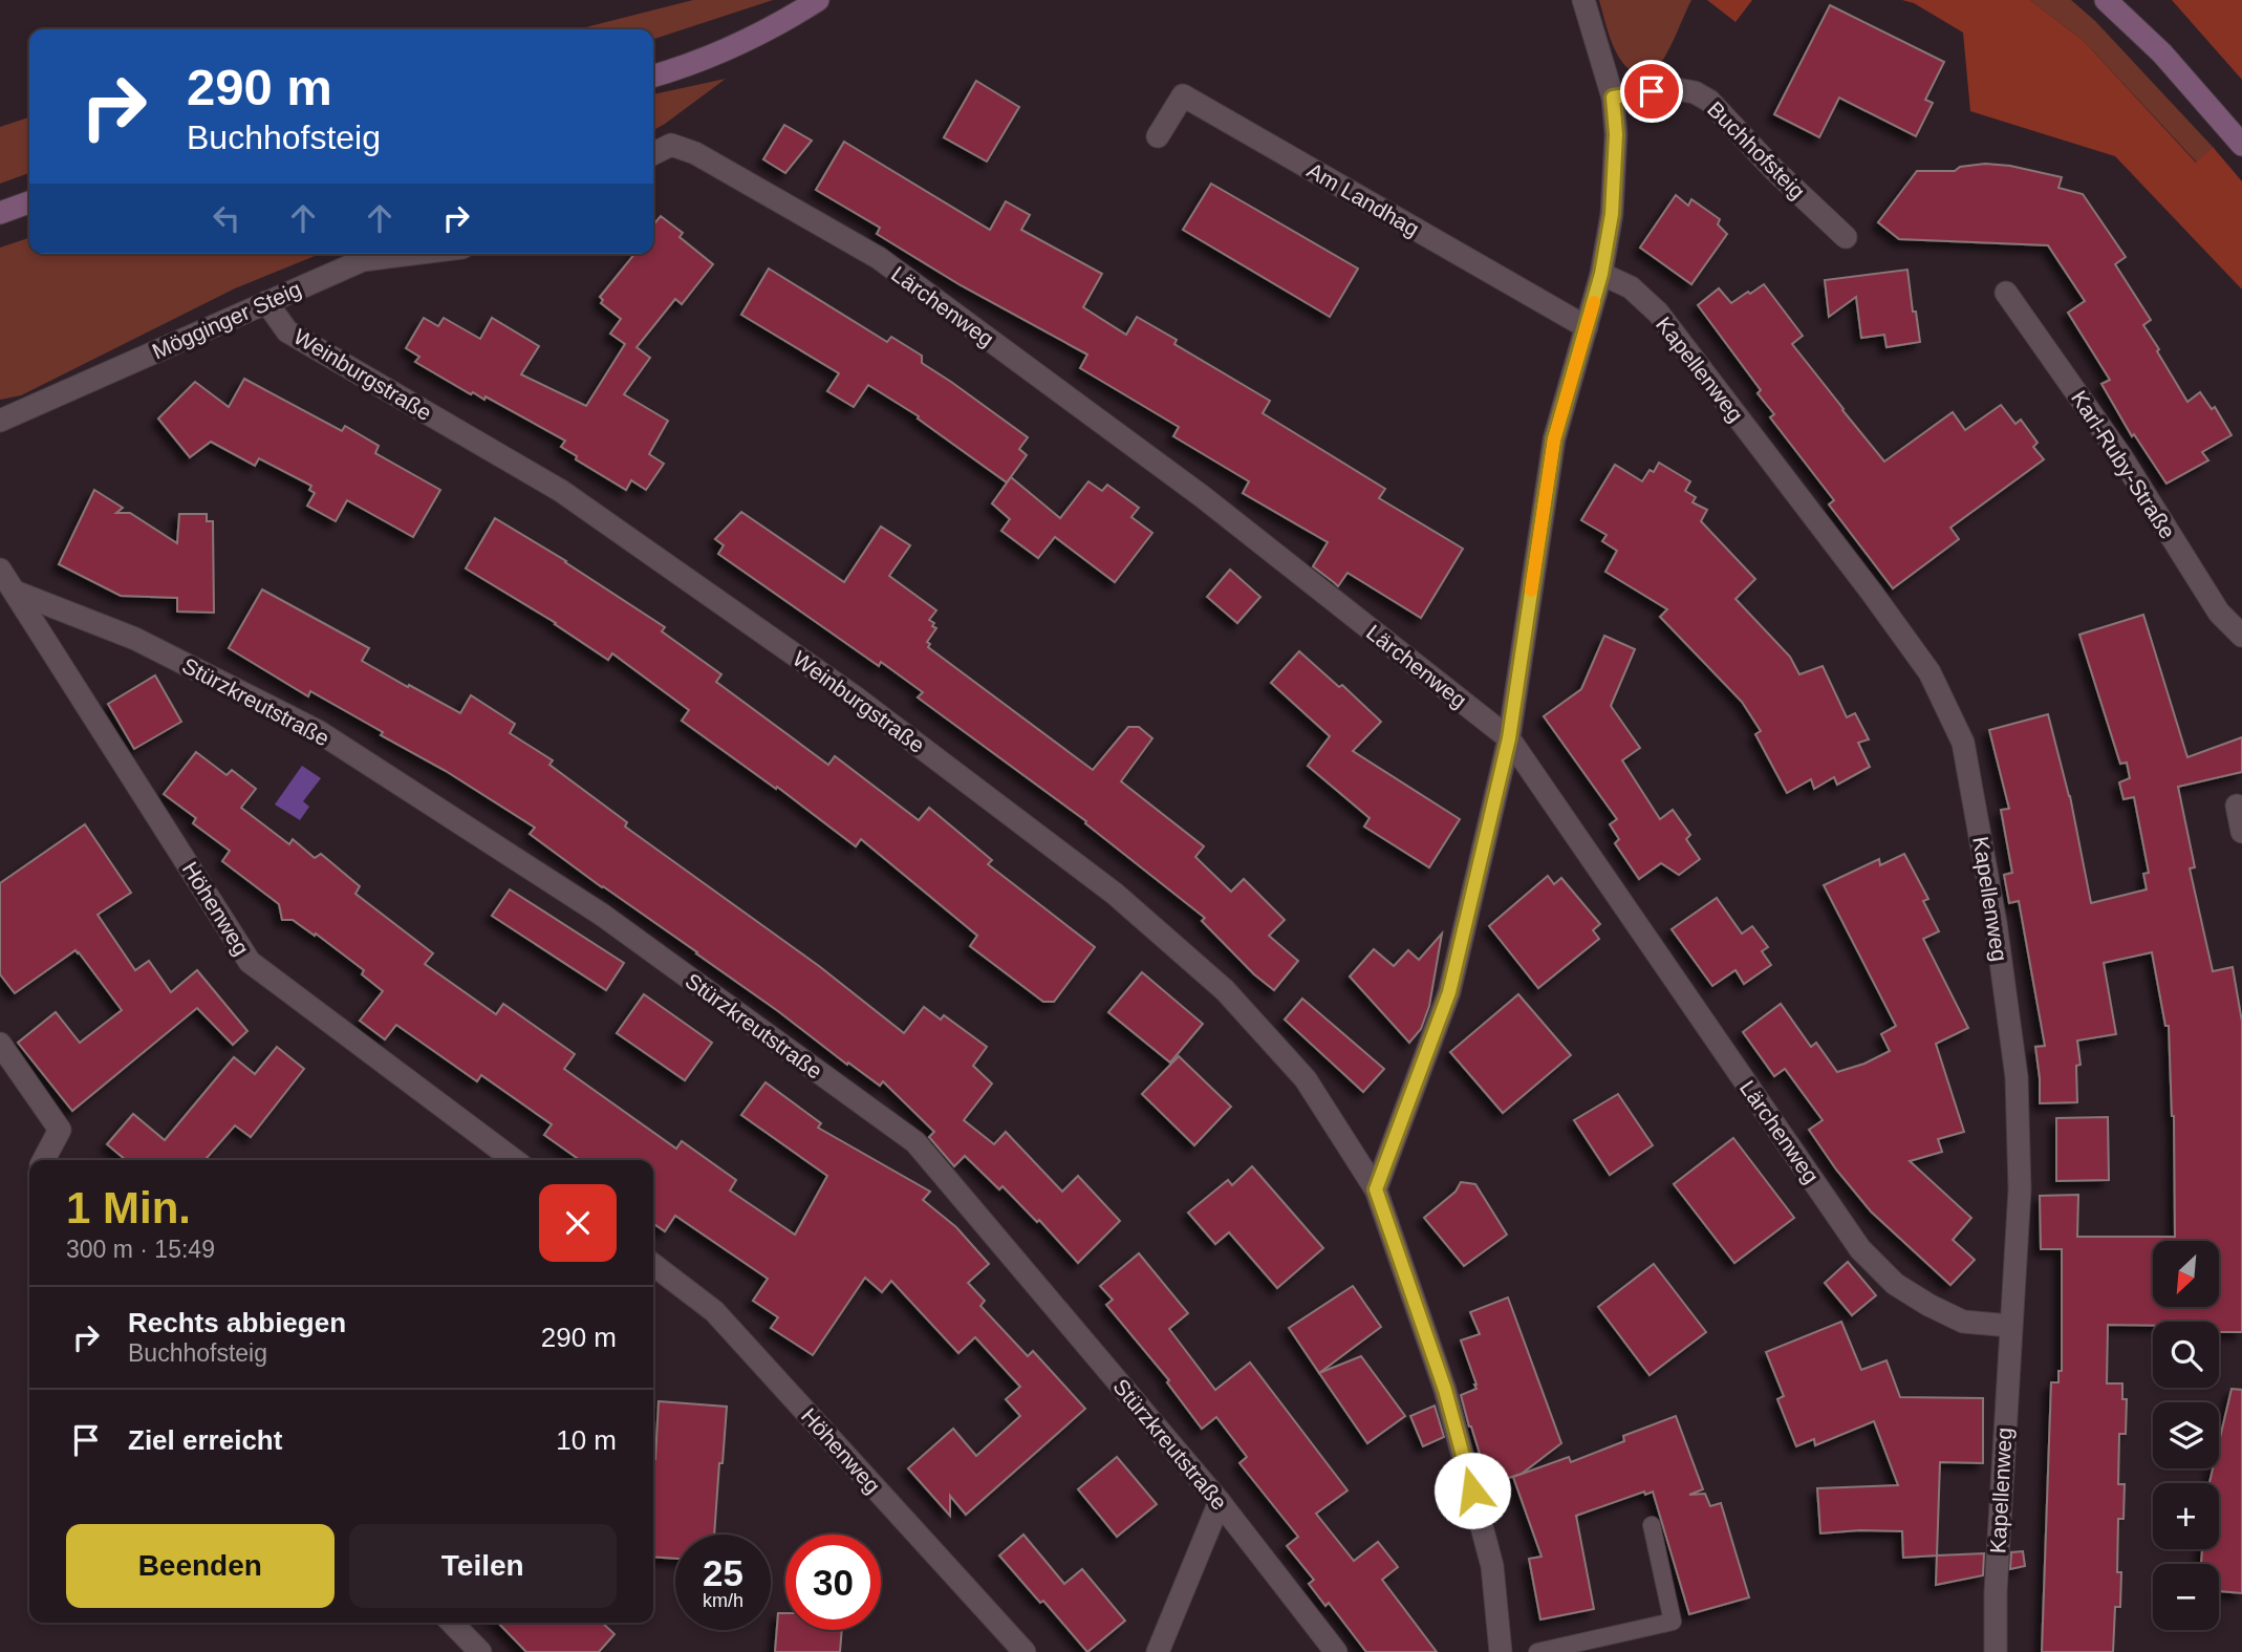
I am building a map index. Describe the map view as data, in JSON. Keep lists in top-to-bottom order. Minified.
{"streets":{"street":["Buchhofsteig","Am Landhag","Lärchenweg","Mögginger Steig","Kapellenweg","Weinburgstraße","Karl-Ruby-Straße","Stürzkreutstraße","Höhenweg"]},"crossings":[["Lärchenweg","Kapellenweg"],["Mögginger Steig","Weinburgstraße"],["Stürzkreutstraße","Höhenweg"]],"north":"bottom left","page":{"turn":["290 m","Buchhofsteig"],"heading":["1 Min.","300 m · 15:49"],"map_buttons":["+","−"],"list":[{"name":"Rechts abbiegen","note":"Buchhofsteig","value":"290 m"},{"name":"Ziel erreicht","value":"10 m"}],"buttons":["Beenden","Teilen"],"speed":"25 km/h","limit":"30"}}
